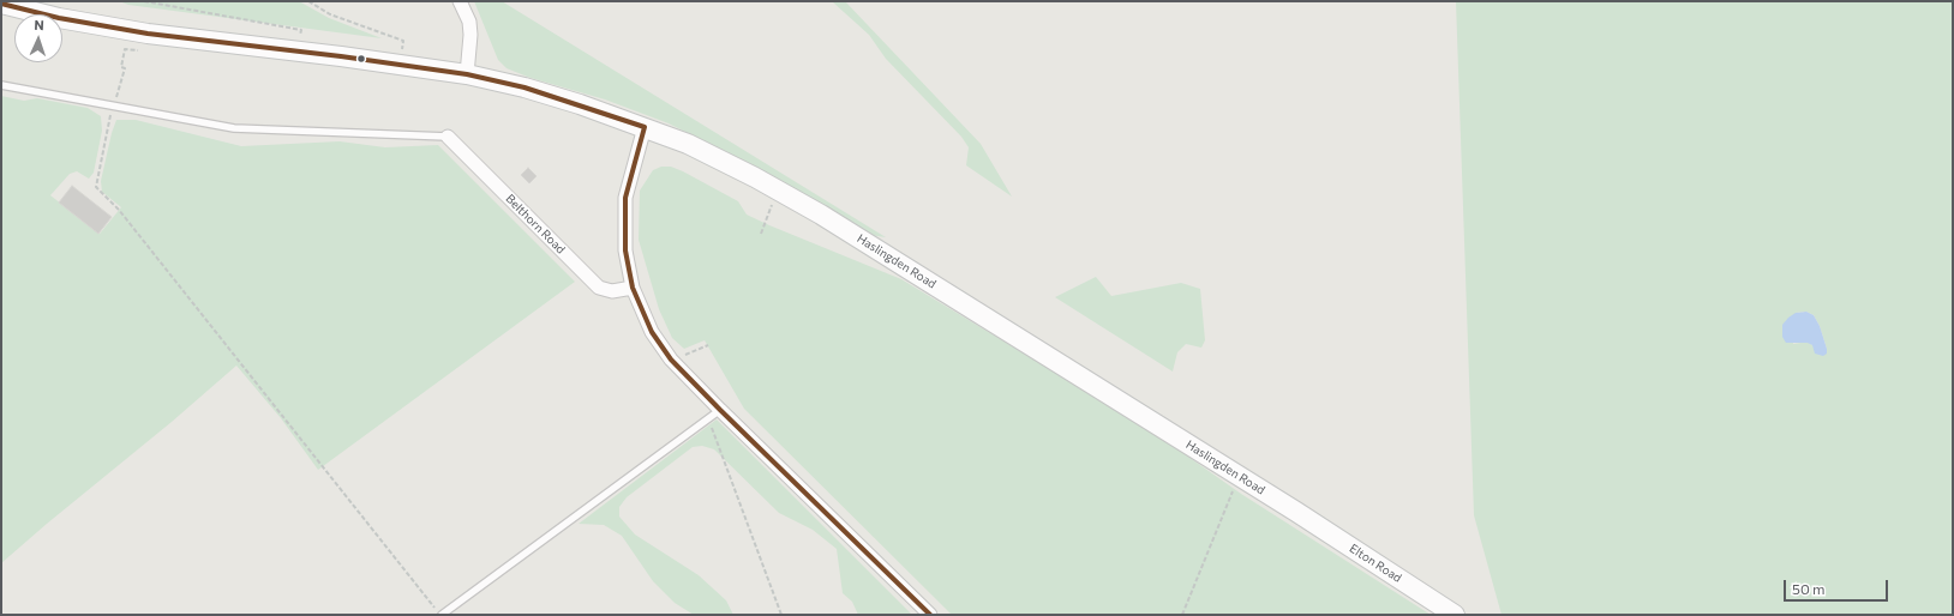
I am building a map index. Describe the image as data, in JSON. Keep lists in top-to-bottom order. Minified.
{"streets":{"main road":["Haslingden Road","Elton Road"],"street":["Belthorn Road"]},"crossings":[["Haslingden Road","Elton Road"]],"scale_bar":"50 m","north":"top"}
